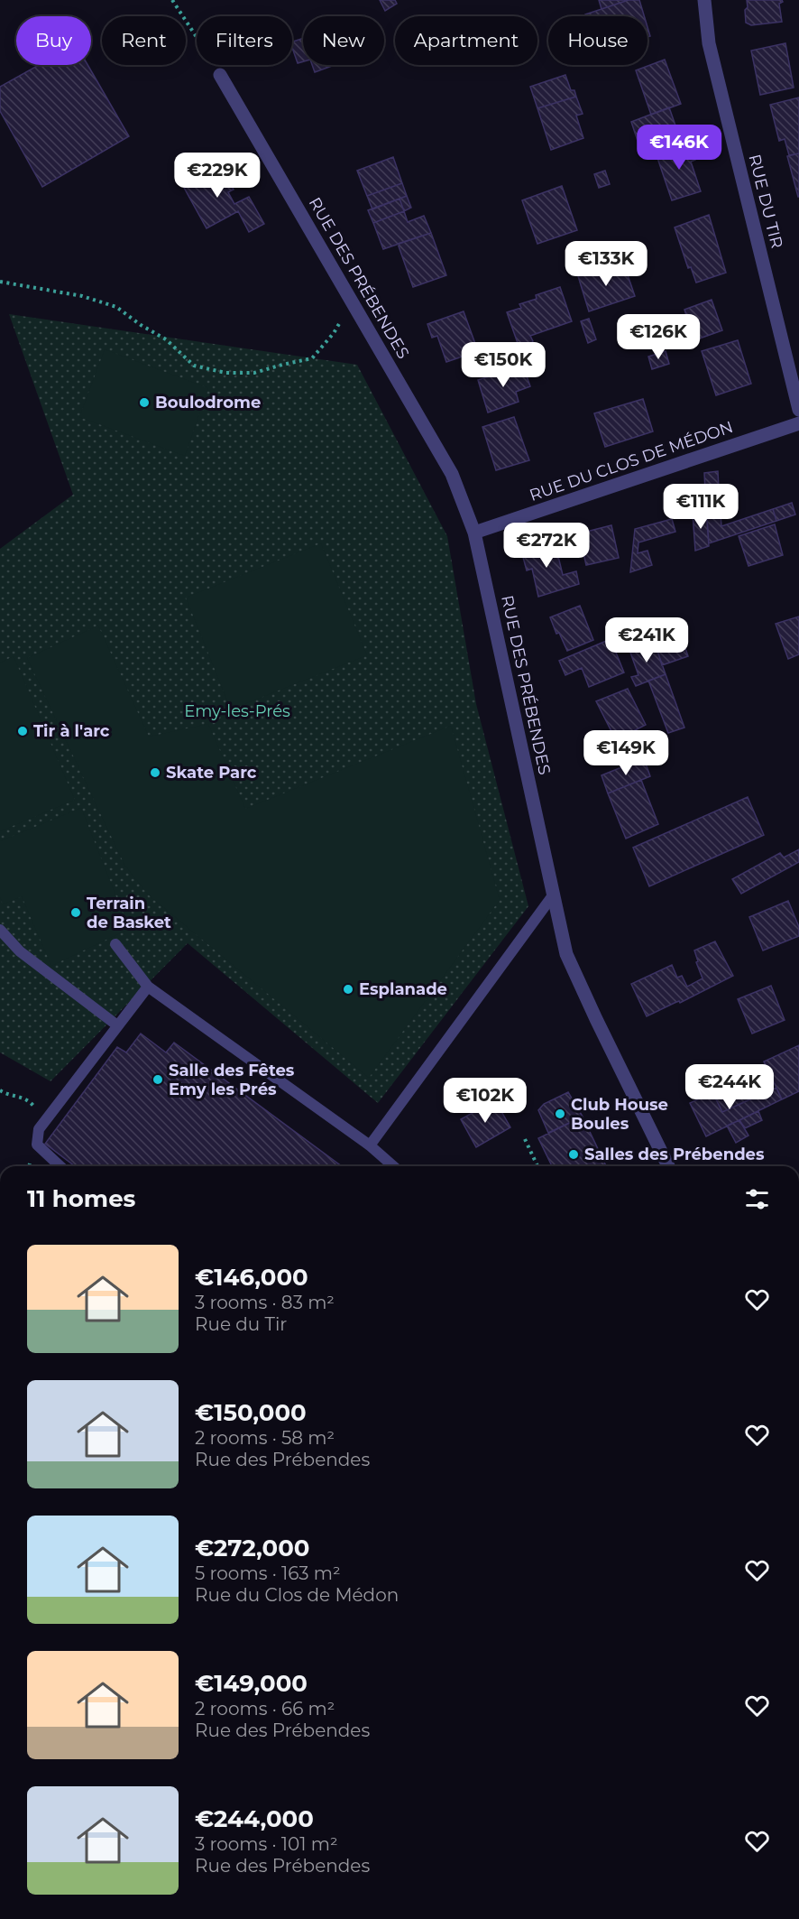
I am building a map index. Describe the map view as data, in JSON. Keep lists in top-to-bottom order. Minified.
{"streets":{"street":["RUE DU TIR","RUE DES PRÉBENDES","RUE DU CLOS DE MÉDON"]},"crossings":[["RUE DES PRÉBENDES","RUE DU CLOS DE MÉDON"]],"parks":["Emy-les-Prés"],"places":["Boulodrome","Tir à l'arc","Skate Parc","Terrain de Basket","Esplanade","Salle des Fêtes Emy les Prés","Club House Boules","Salles des Prébendes"],"page":{"chip":["Buy","Rent","Filters","New","Apartment","House"],"price":["€146K","€229K","€133K","€126K","€150K","€111K","€272K","€241K","€149K","€244K","€102K"],"heading":"11 homes","list":[{"name":"€146,000","note":"3 rooms · 83 m² · Rue du Tir"},{"name":"€150,000","note":"2 rooms · 58 m² · Rue des Prébendes"},{"name":"€272,000","note":"5 rooms · 163 m² · Rue du Clos de Médon"},{"name":"€149,000","note":"2 rooms · 66 m² · Rue des Prébendes"},{"name":"€244,000","note":"3 rooms · 101 m² · Rue des Prébendes"}]}}
